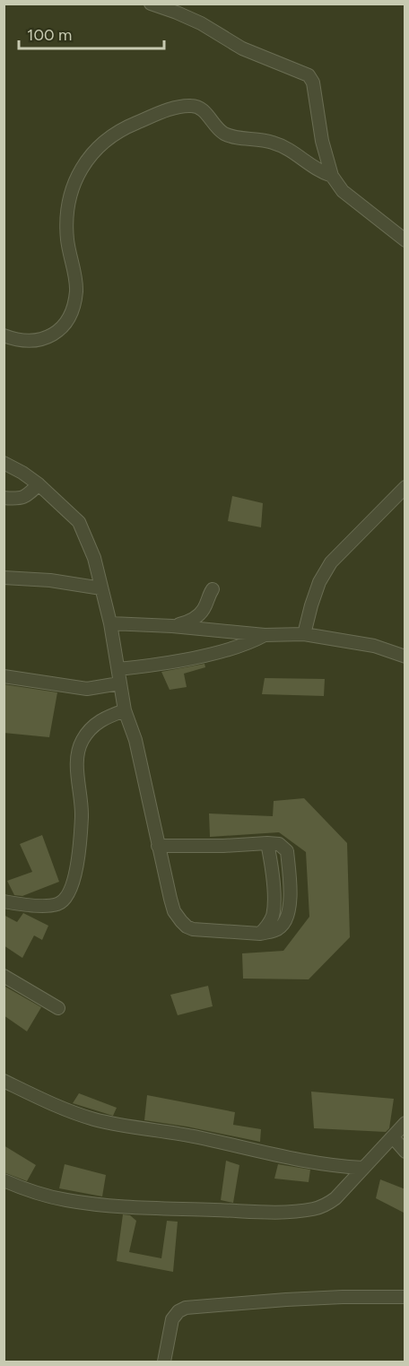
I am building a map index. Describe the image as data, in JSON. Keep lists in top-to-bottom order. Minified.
{"scale_bar":"100 m"}
